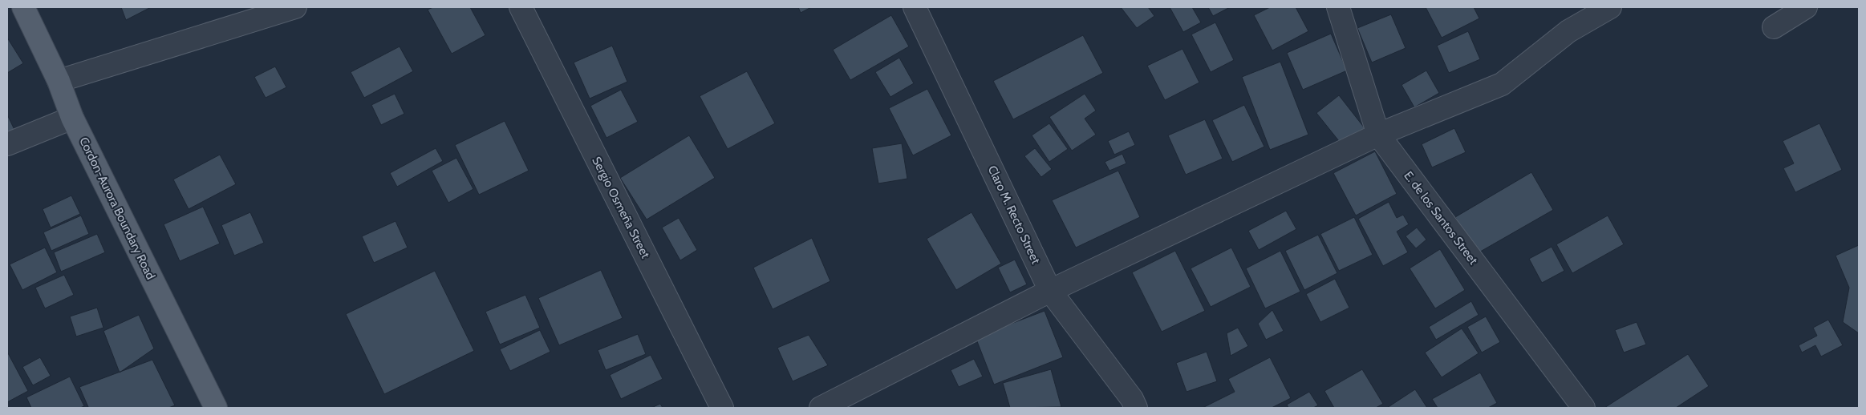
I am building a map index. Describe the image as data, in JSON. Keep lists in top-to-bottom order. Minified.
{"streets":{"main road":["Cordon-Aurora Boundary Road"],"street":["Sergio Osmeña Street","Claro M. Recto Street","E. de los Santos Street"]}}
